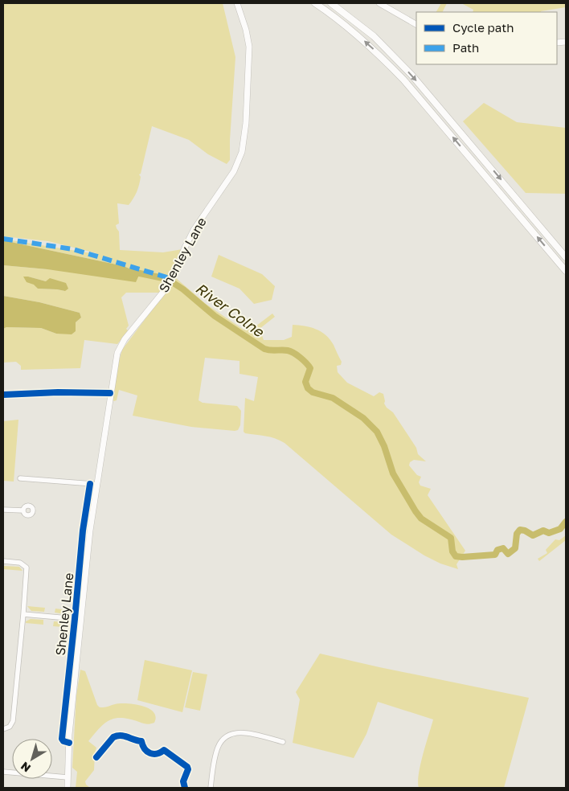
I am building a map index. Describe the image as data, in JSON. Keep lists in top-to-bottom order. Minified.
{"streets":{"main road":["Shenley Lane"]},"water":["River Colne"],"legend":["Cycle path","Path"],"north":"bottom left"}
